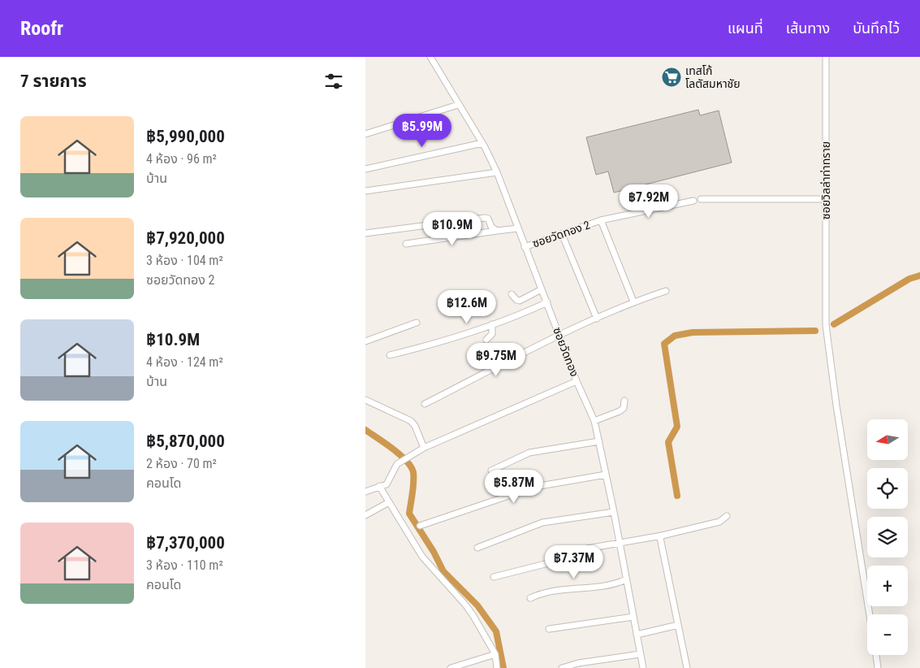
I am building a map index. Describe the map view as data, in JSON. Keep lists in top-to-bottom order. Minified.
{"streets":{"street":["ซอยวิลล่าท่าทราย","ซอยวัดทอง 2","ซอยวัดทอง"]},"crossings":[["ซอยวัดทอง 2","ซอยวัดทอง"]],"places":{"supermarket":["เทสโก้ โลตัสมหาชัย"]},"north":"left","page":{"header":"Roofr","nav":["แผนที่","เส้นทาง","บันทึกไว้"],"heading":"7 รายการ","list":[{"name":"฿5,990,000","note":"4 ห้อง · 96 m² · บ้าน"},{"name":"฿7,920,000","note":"3 ห้อง · 104 m² · ซอยวัดทอง 2"},{"name":"฿10.9M","note":"4 ห้อง · 124 m² · บ้าน"},{"name":"฿5,870,000","note":"2 ห้อง · 70 m² · คอนโด"},{"name":"฿7,370,000","note":"3 ห้อง · 110 m² · คอนโด"}],"price":["฿5.99M","฿7.92M","฿10.9M","฿12.6M","฿9.75M","฿5.87M","฿7.37M"],"map_buttons":["+","−"]}}
